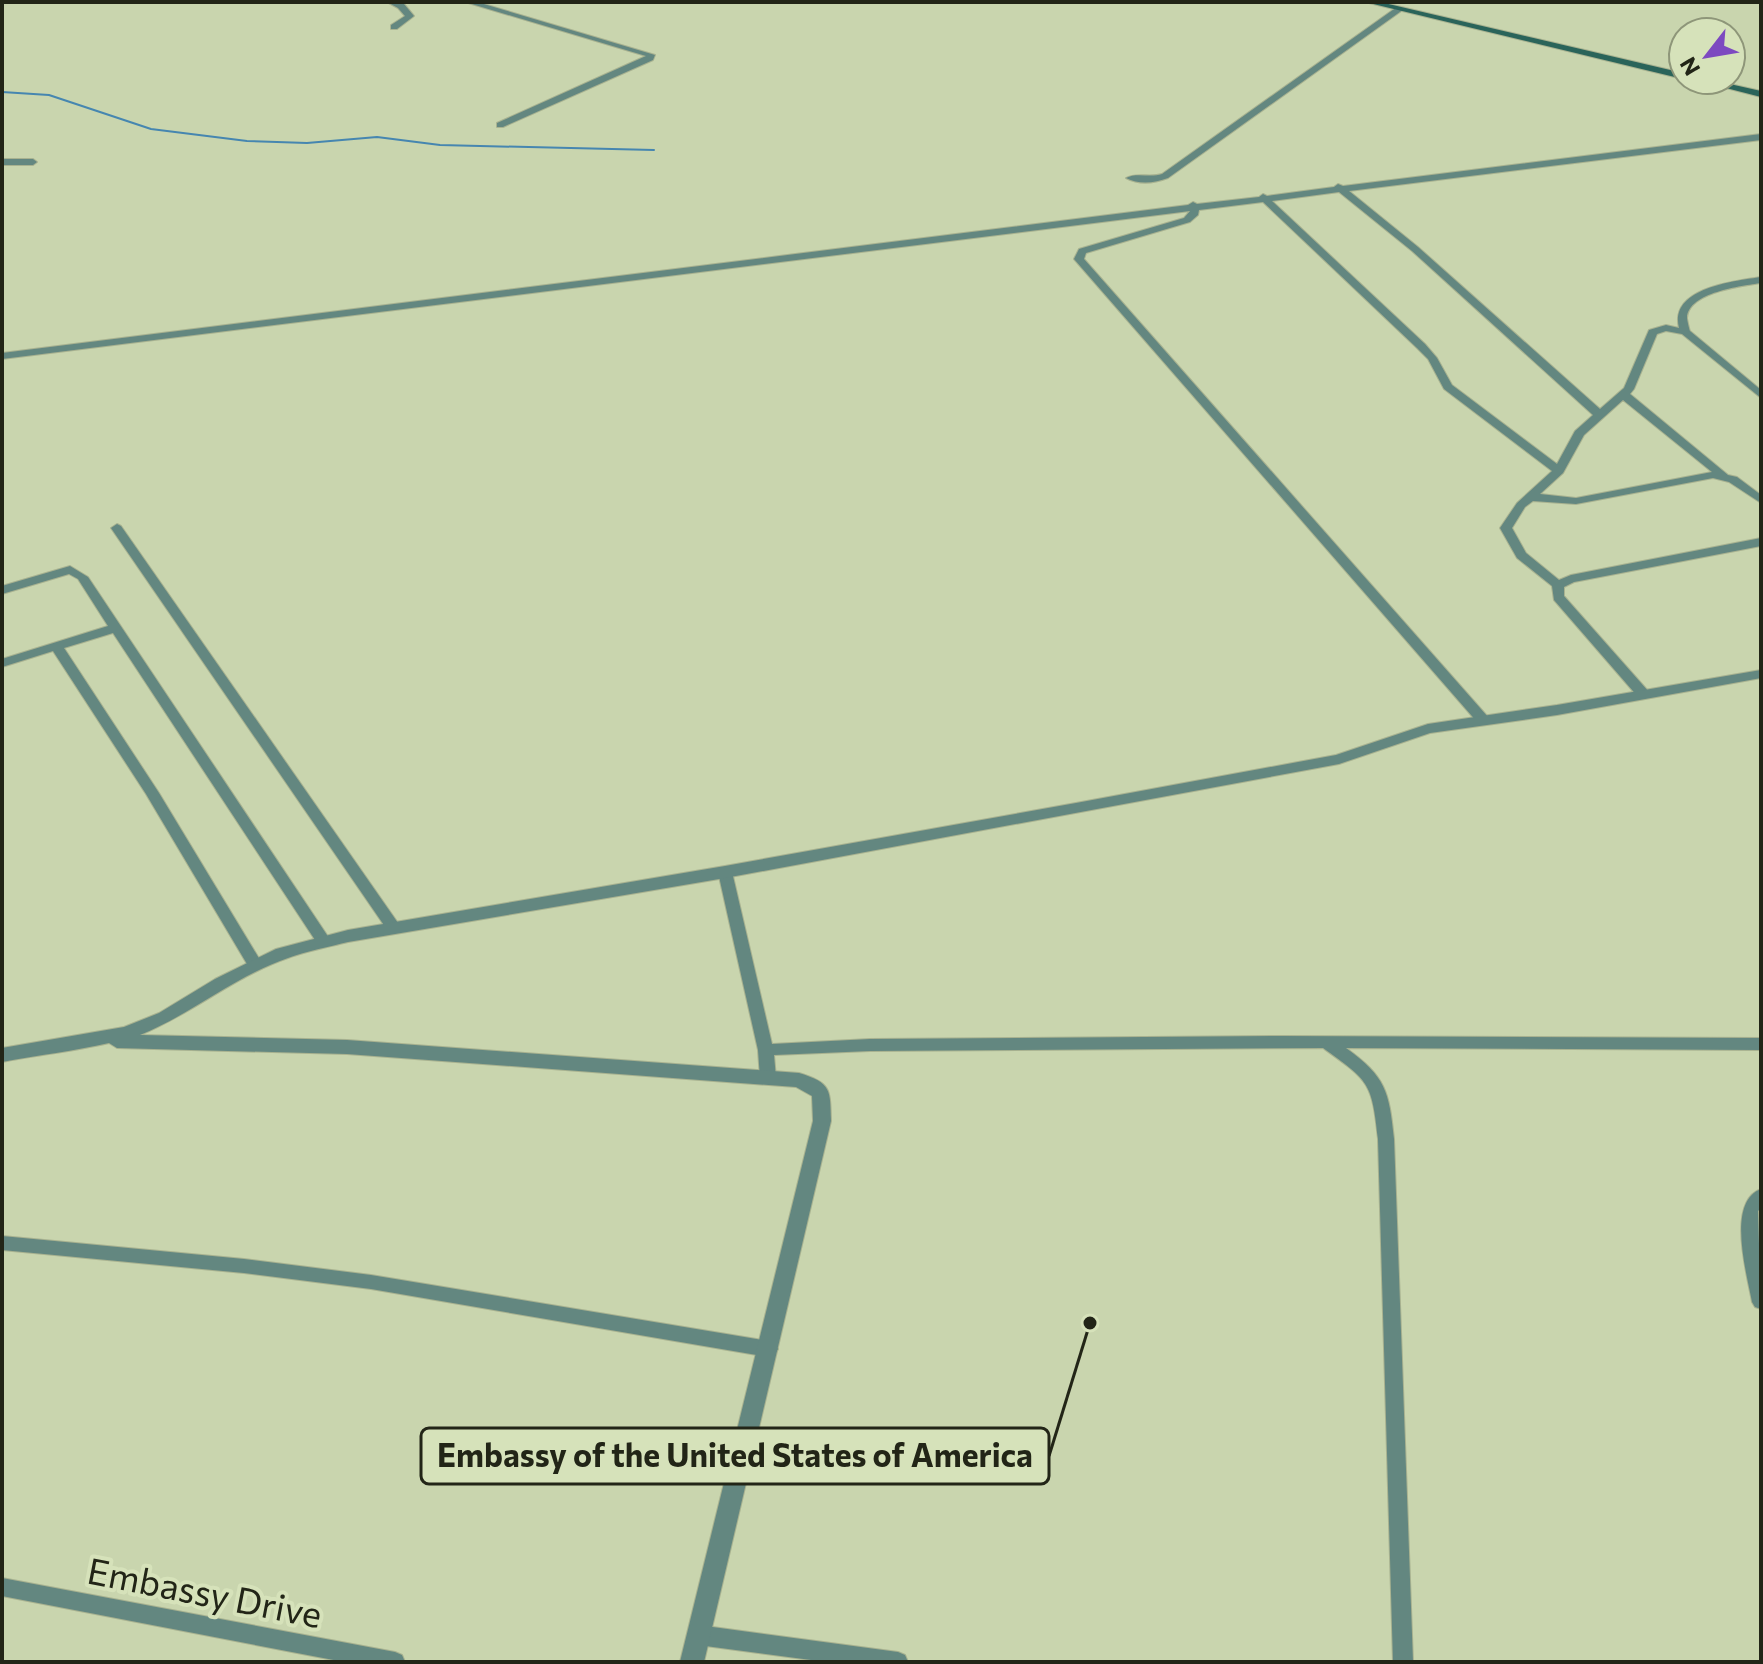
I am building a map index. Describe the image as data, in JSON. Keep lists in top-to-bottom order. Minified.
{"streets":{"street":["Embassy Drive"]},"places":["Embassy of the United States of America"],"north":"bottom left"}
